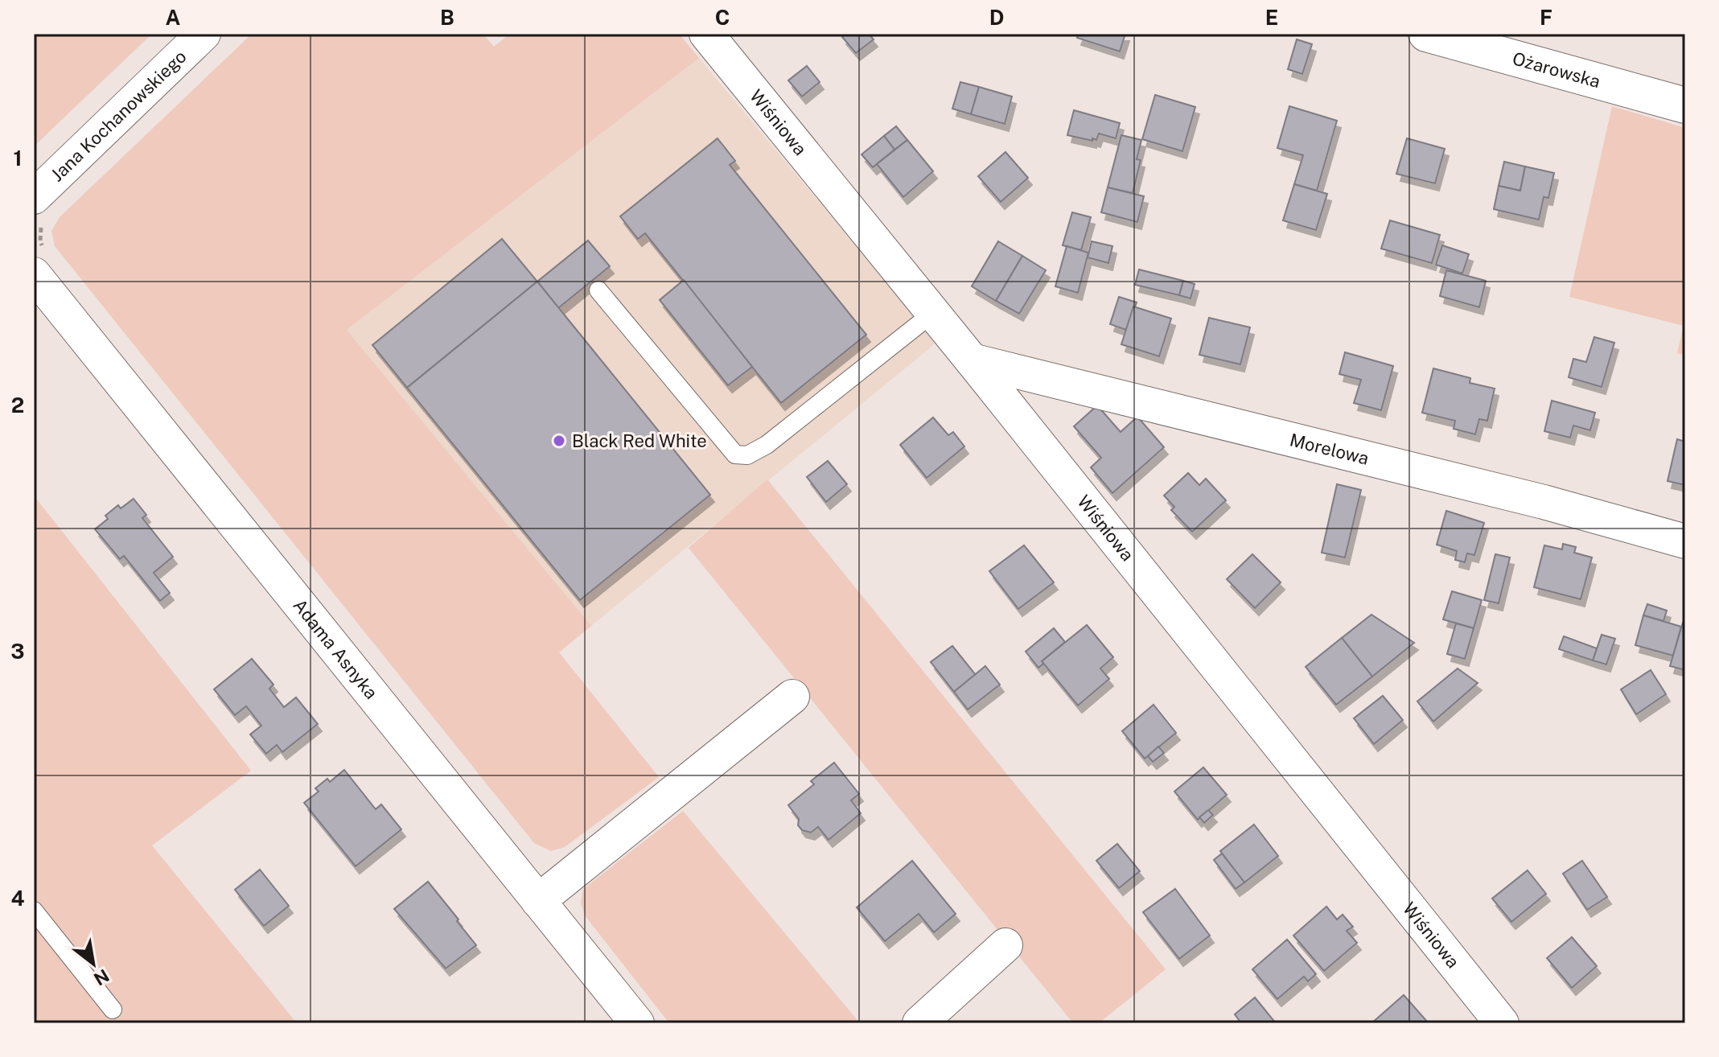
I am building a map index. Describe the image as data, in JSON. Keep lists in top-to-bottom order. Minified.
{"streets":{"street":["Ożarowska","Jana Kochanowskiego","Wiśniowa","Morelowa","Adama Asnyka"]},"crossings":[["Wiśniowa","Morelowa"]],"places":["Black Red White"],"north":"bottom right","grid":{"columns":["A","B","C","D","E","F"],"rows":["1","2","3","4"]}}
